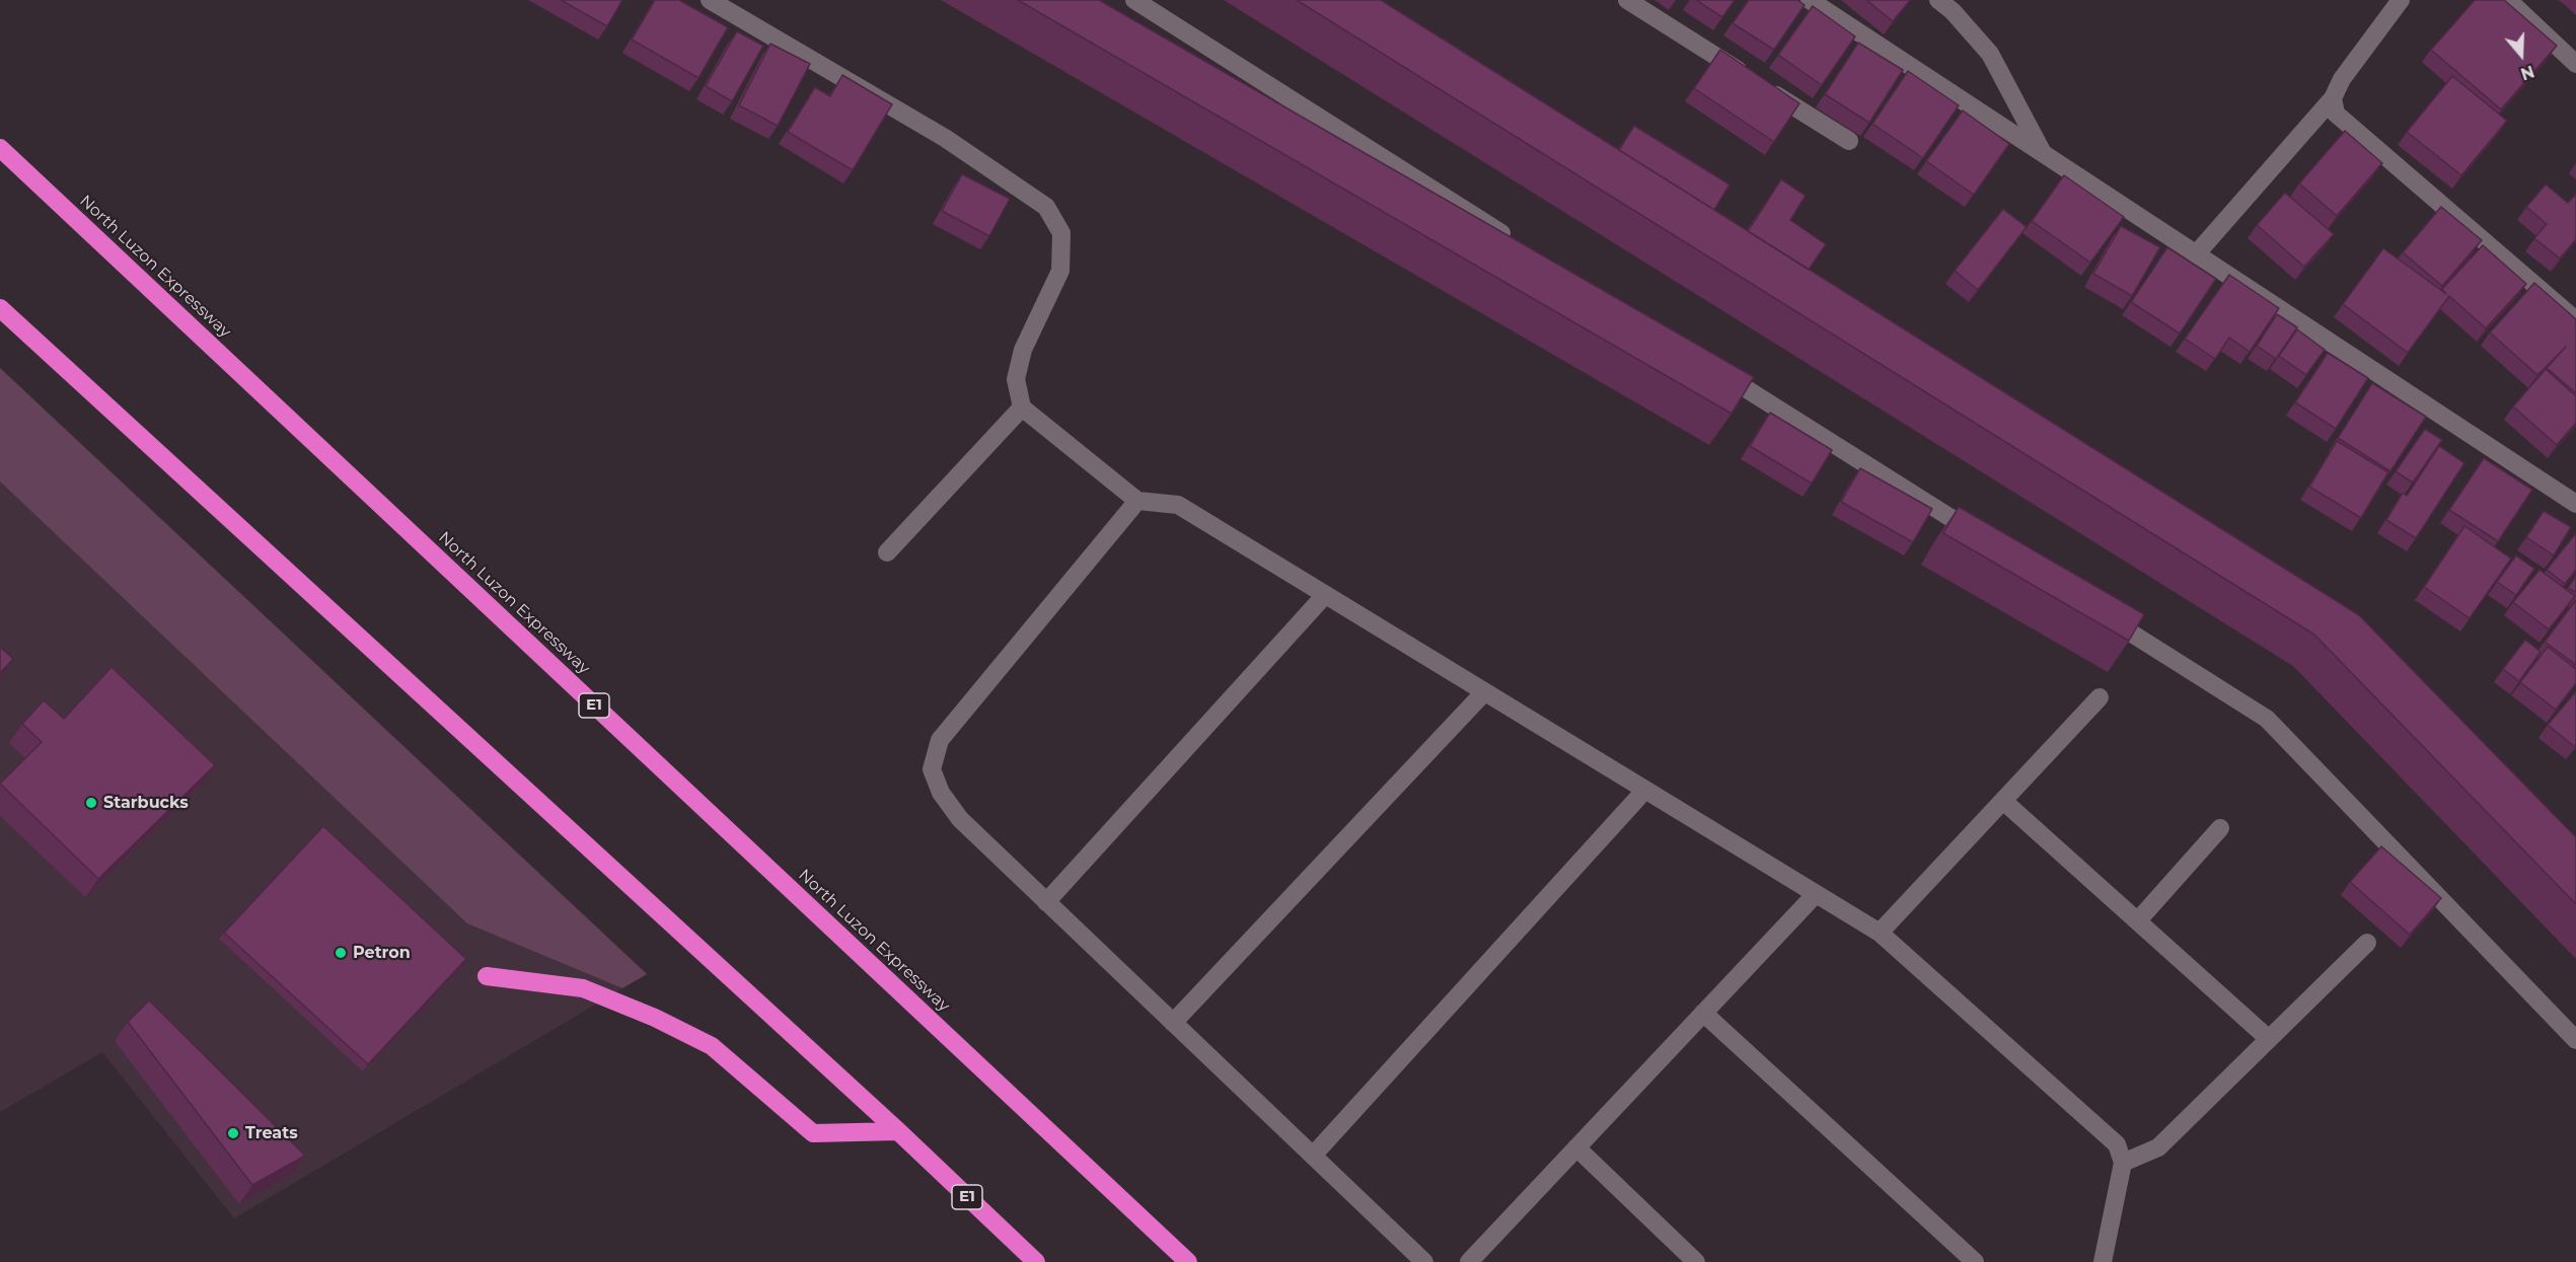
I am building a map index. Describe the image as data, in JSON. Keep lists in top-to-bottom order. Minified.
{"streets":{"highway":["North Luzon Expressway","E1"]},"places":["Starbucks","Petron","Treats"],"north":"bottom"}
